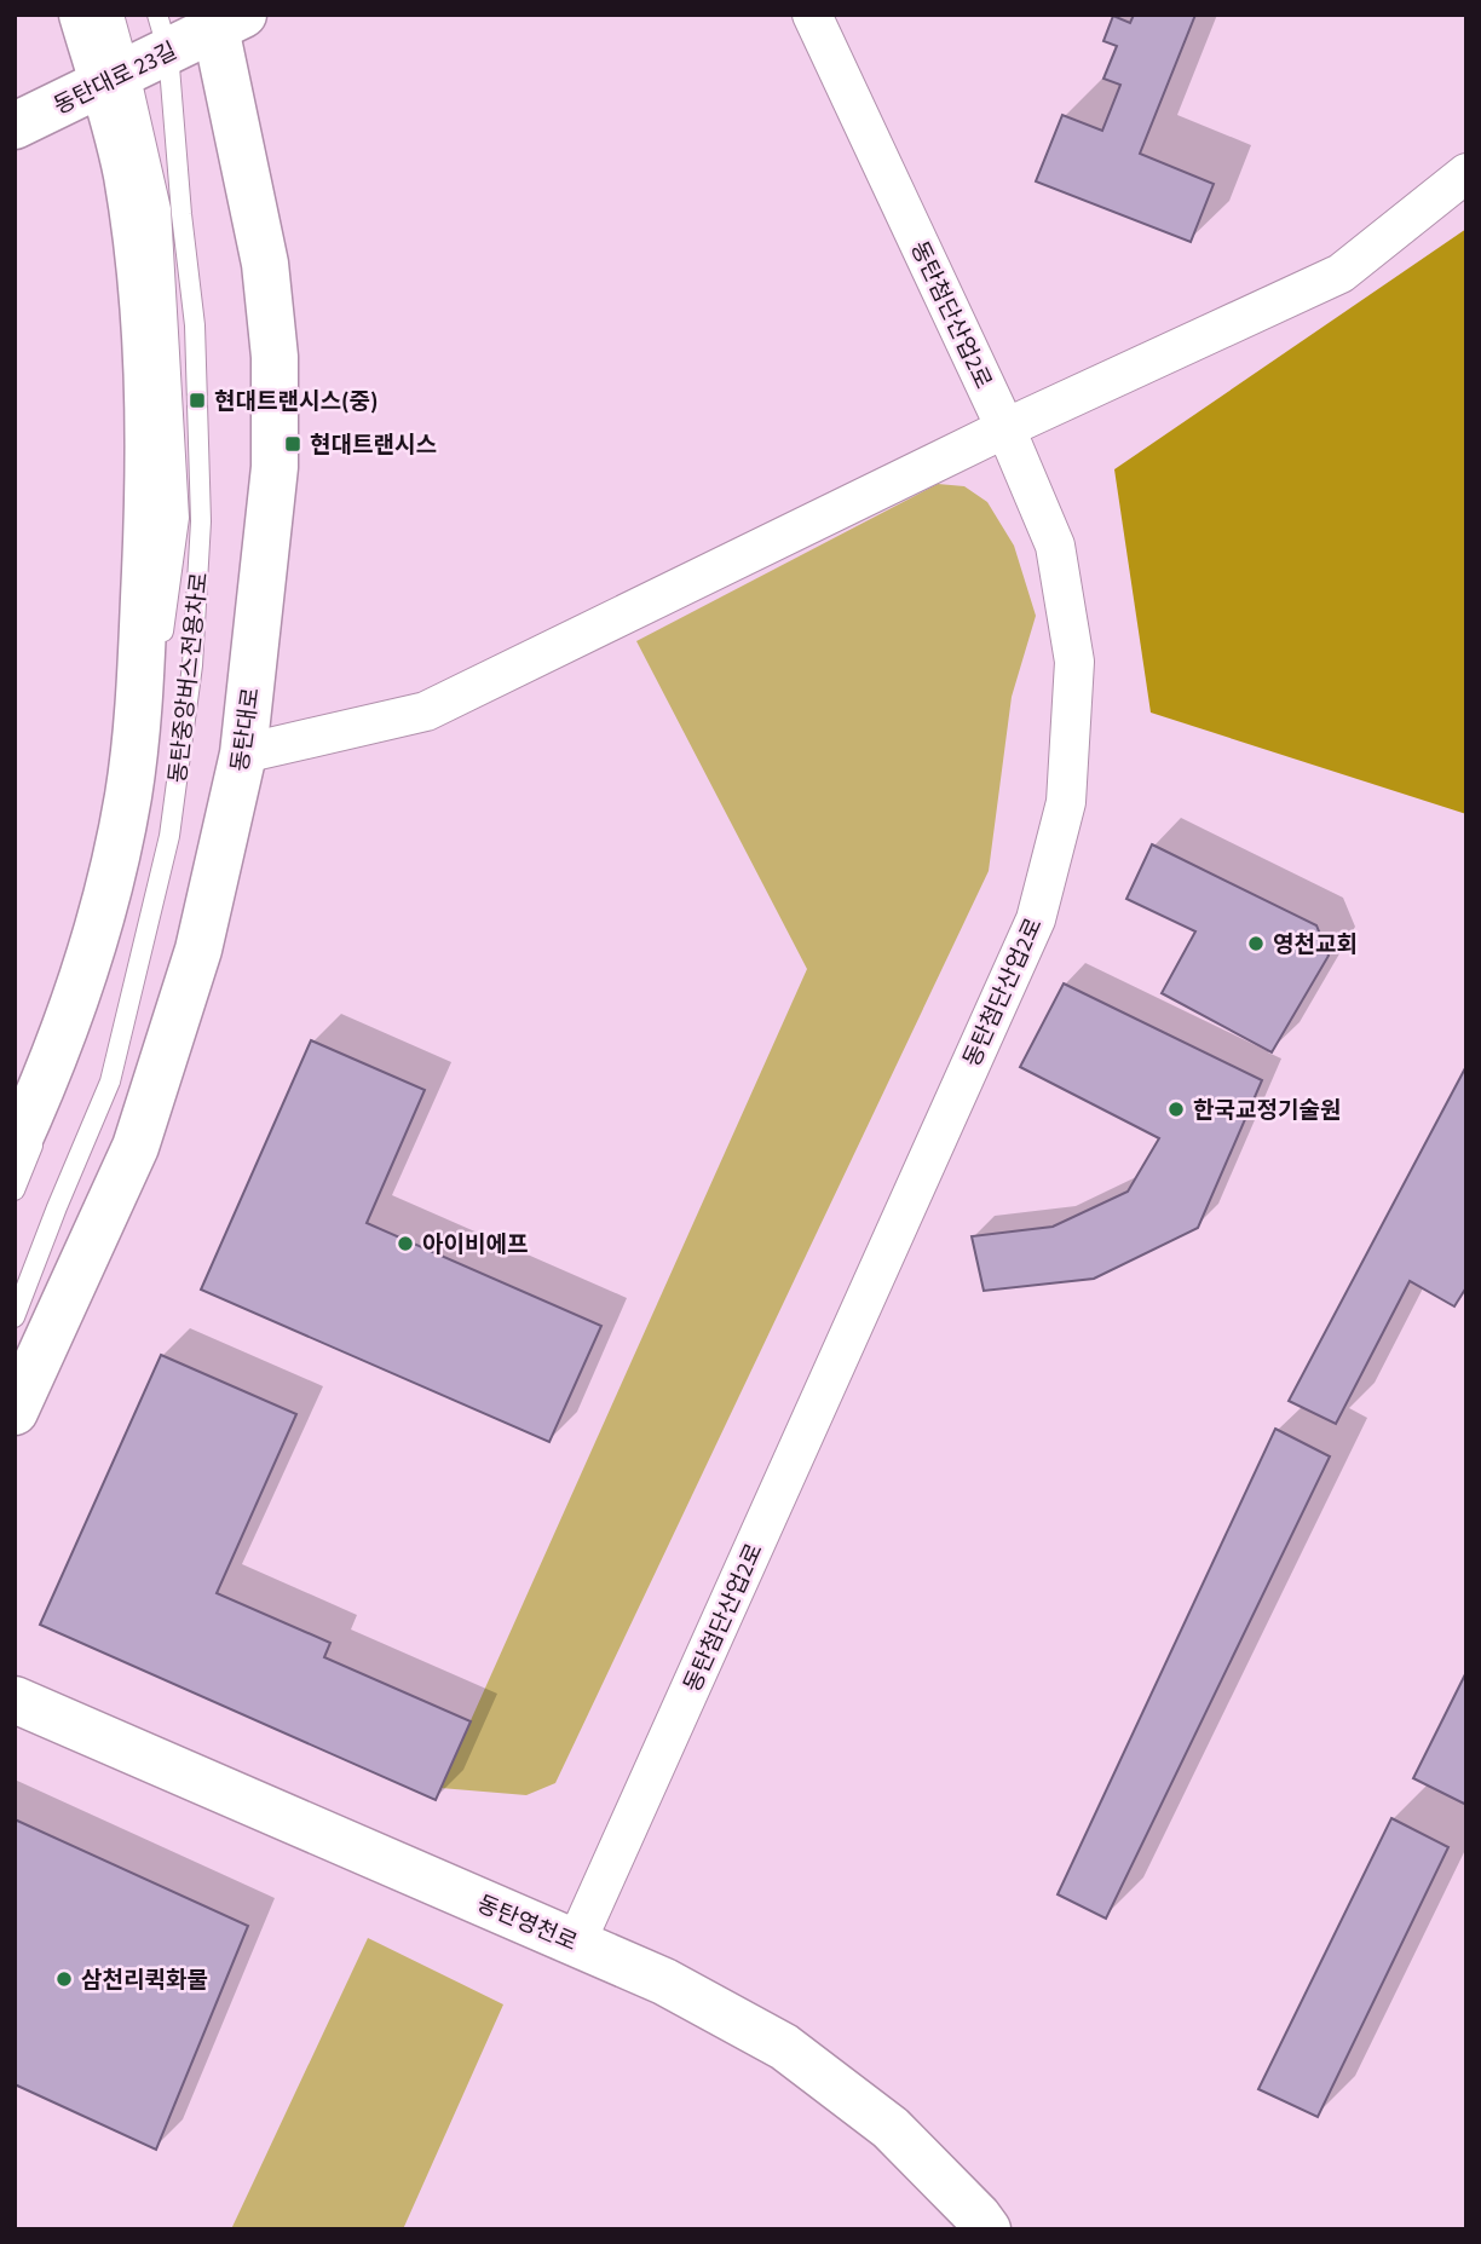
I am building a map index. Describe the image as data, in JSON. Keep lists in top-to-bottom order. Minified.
{"streets":{"main road":["동탄대로 23길","동탄대로","동탄영천로"],"street":["동탄첨단산업2로"],"lane":["동탄중앙버스전용차로"]},"crossings":[["동탄대로 23길","동탄중앙버스전용차로"],["동탄대로 23길","동탄대로"],["동탄첨단산업2로","동탄영천로"]],"places":{"transit":["현대트랜시스(중)","현대트랜시스"],"other":["영천교회","한국교정기술원","아이비에프","삼천리퀵화물"]}}
